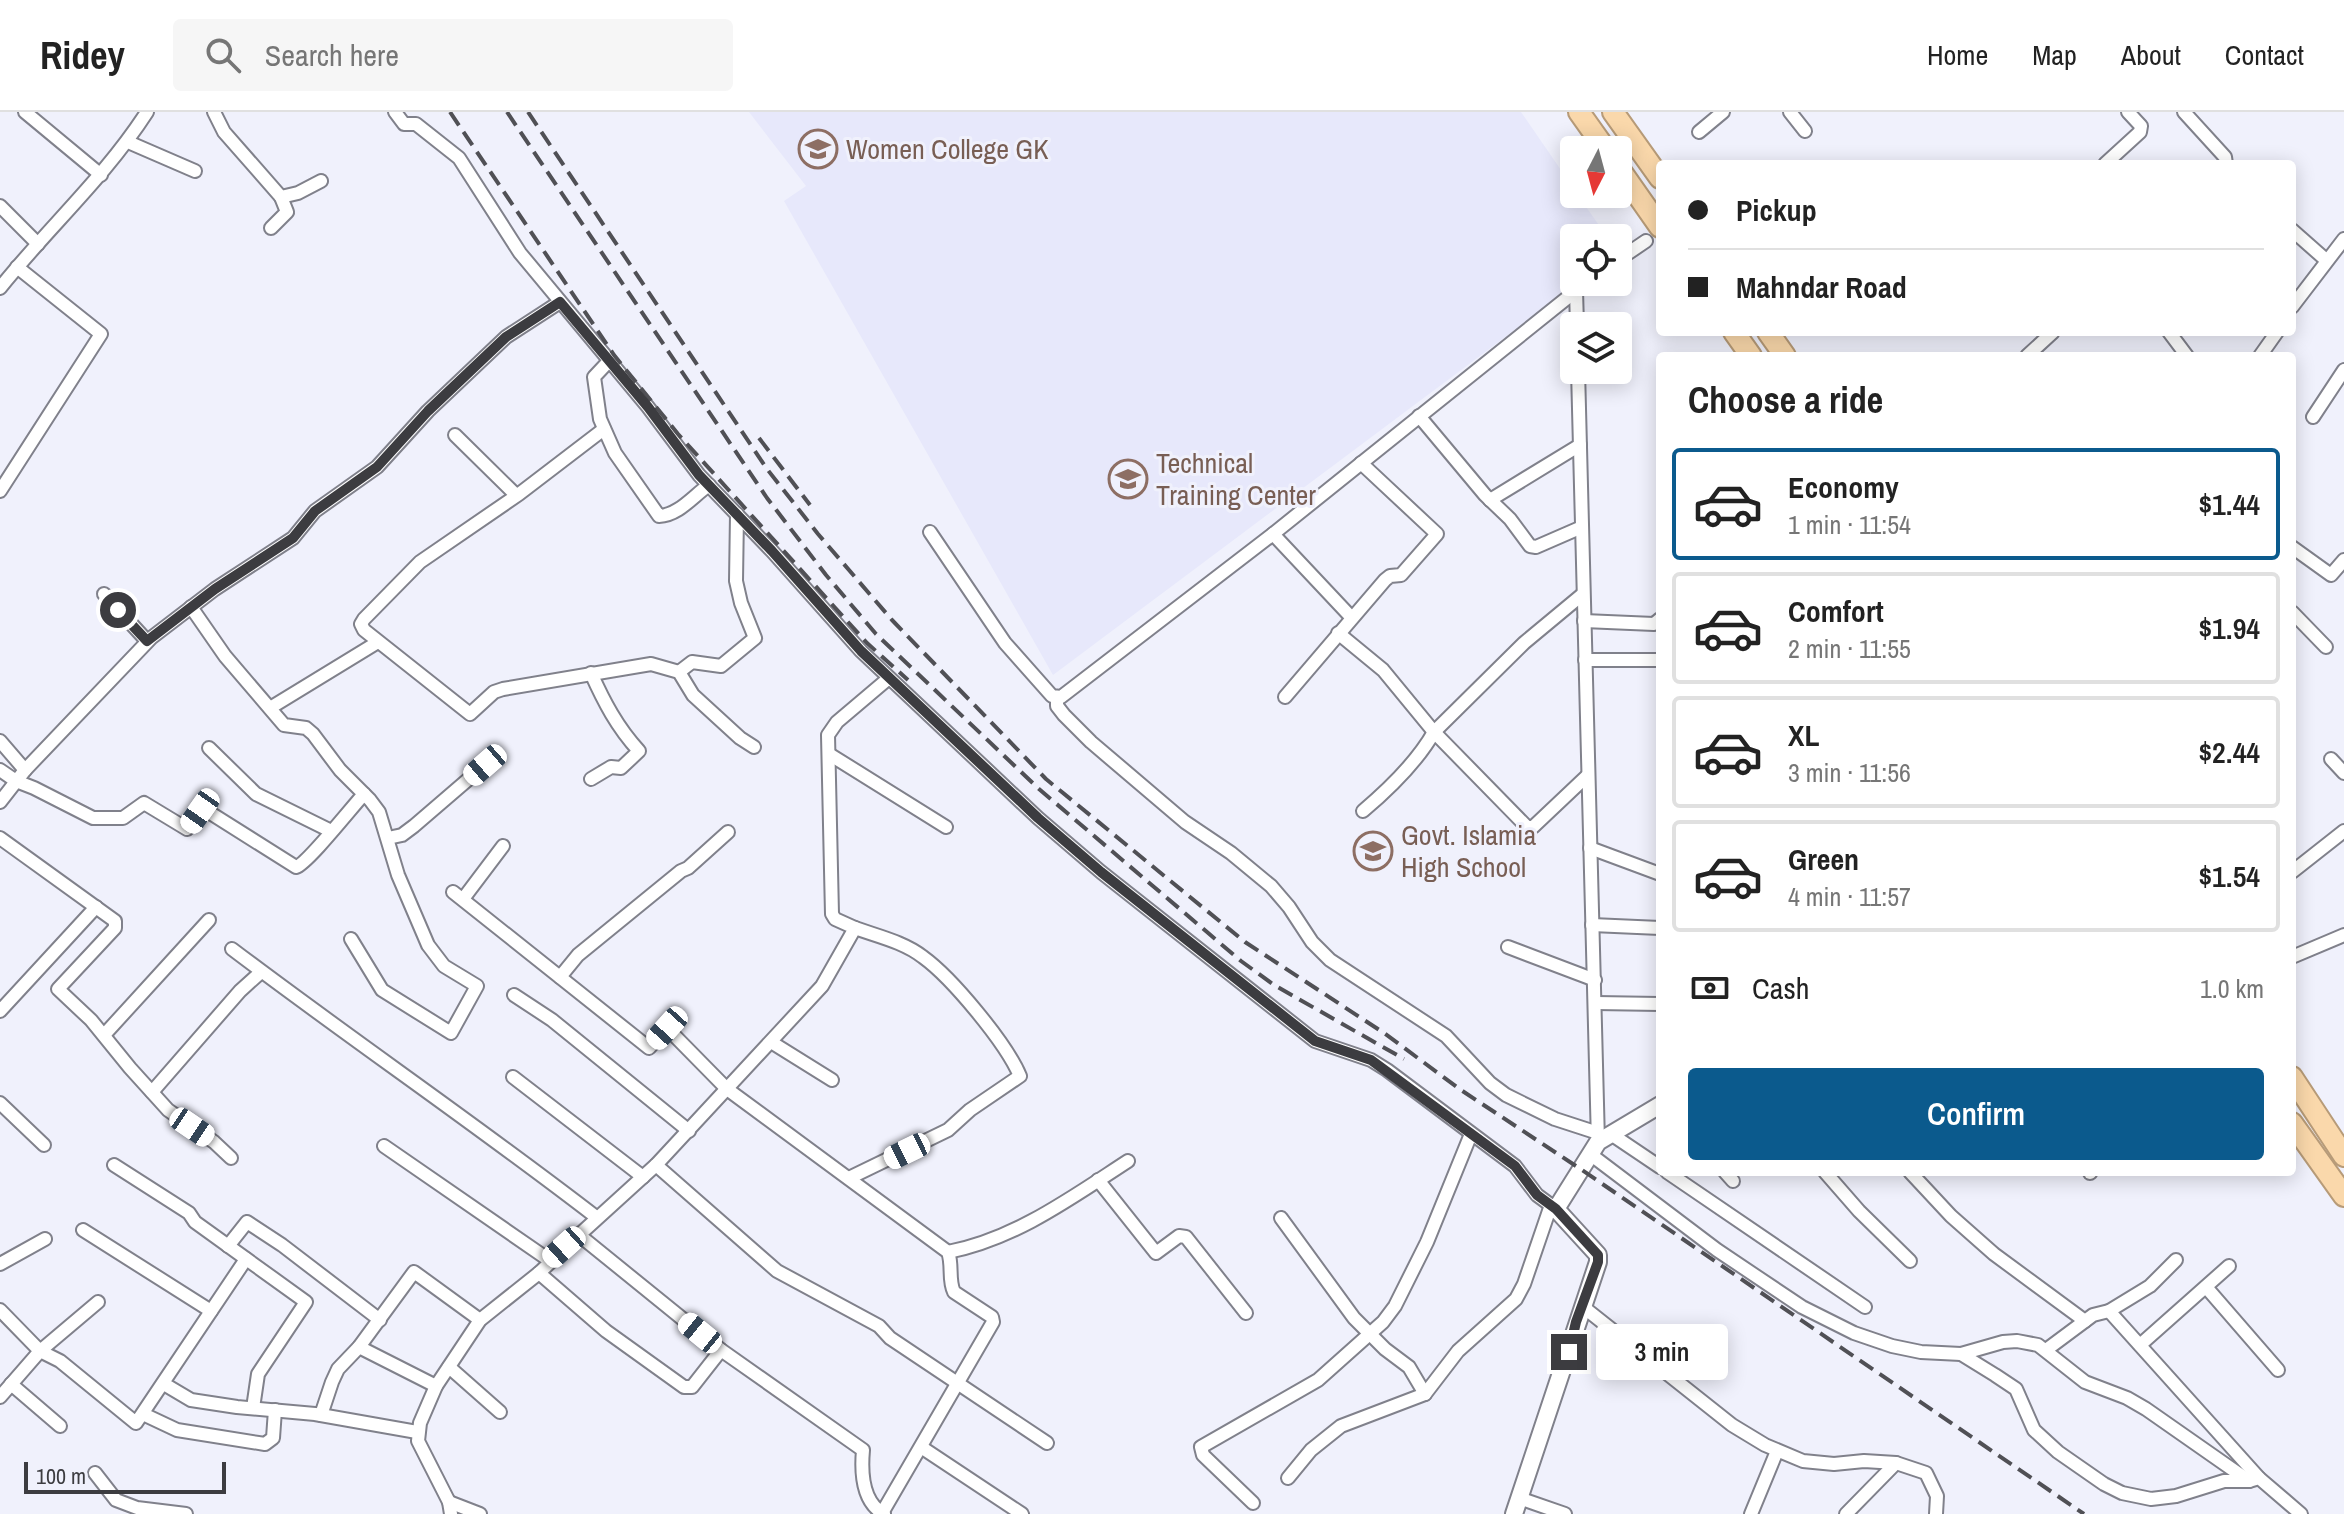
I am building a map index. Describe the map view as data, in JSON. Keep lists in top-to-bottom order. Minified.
{"places":{"school or university":["Women College GK","Technical Training Center","Govt. Islamia High School"]},"scale_bar":"100 m","north":"bottom","page":{"header":"Ridey","search":"Search here","nav":["Home","Map","About","Contact"],"banner":["Pickup","Mahndar Road"],"heading":"Choose a ride","list":[{"name":"Economy","note":"1 min · 11:54","value":"$1.44"},{"name":"Comfort","note":"2 min · 11:55","value":"$1.94"},{"name":"XL","note":"3 min · 11:56","value":"$2.44"},{"name":"Green","note":"4 min · 11:57","value":"$1.54"}],"pay":["Cash","1.0 km"],"buttons":"Confirm","bubble":"3 min","scale":"100 m"}}
